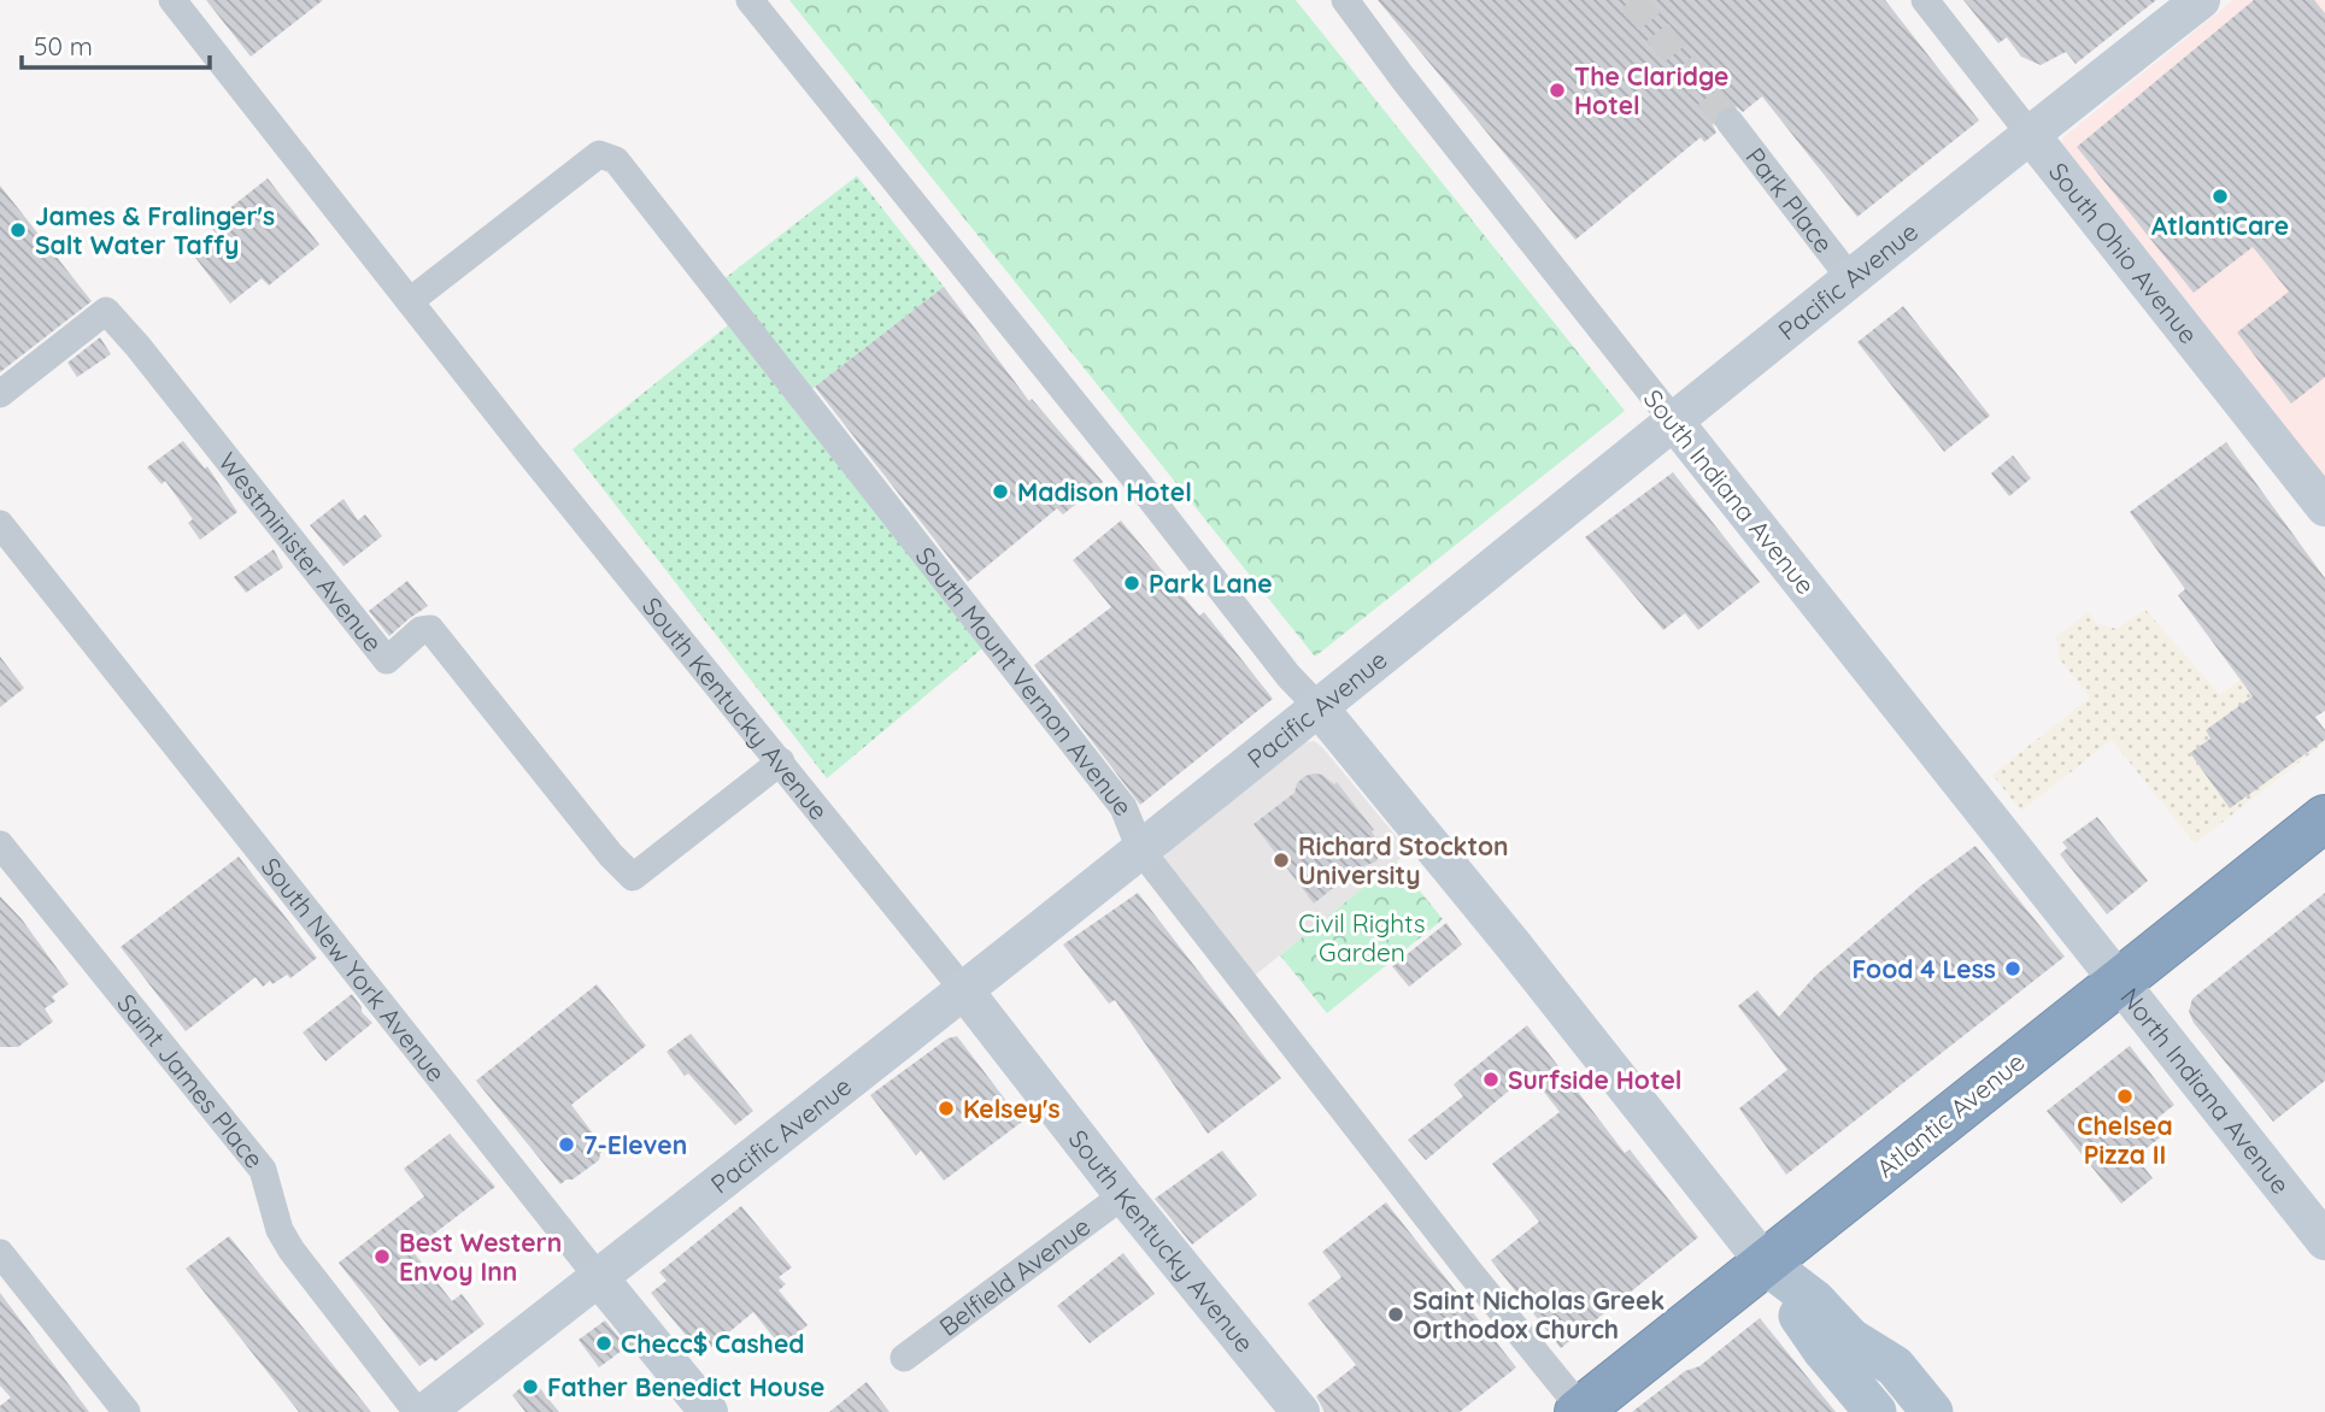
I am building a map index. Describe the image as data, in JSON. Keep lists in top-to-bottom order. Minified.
{"streets":{"highway":["Atlantic Avenue"],"street":["Park Place","South Ohio Avenue","Pacific Avenue","South Indiana Avenue","Westminister Avenue","South Mount Vernon Avenue","South Kentucky Avenue","South New York Avenue","Saint James Place","North Indiana Avenue","Belfield Avenue"]},"crossings":[["Park Place","Pacific Avenue"],["South Ohio Avenue","Pacific Avenue"],["Pacific Avenue","South Indiana Avenue"],["Pacific Avenue","South Mount Vernon Avenue"],["Pacific Avenue","South Kentucky Avenue"],["Pacific Avenue","South New York Avenue"],["South Indiana Avenue","North Indiana Avenue"],["South Indiana Avenue","Atlantic Avenue"],["Westminister Avenue","South Kentucky Avenue"],["South Mount Vernon Avenue","South Kentucky Avenue"],["South Mount Vernon Avenue","Atlantic Avenue"],["South Kentucky Avenue","Belfield Avenue"],["North Indiana Avenue","Atlantic Avenue"]],"parks":["Civil Rights Garden"],"places":["The Claridge Hotel","AtlantiCare","James & Fralinger's Salt Water Taffy","Madison Hotel","Park Lane","Richard Stockton University","Food 4 Less","Surfside Hotel","Chelsea Pizza II","Kelsey's","7-Eleven","Best Western Envoy Inn","Saint Nicholas Greek Orthodox Church","Checc$ Cashed","Father Benedict House"],"scale_bar":"50 m"}
